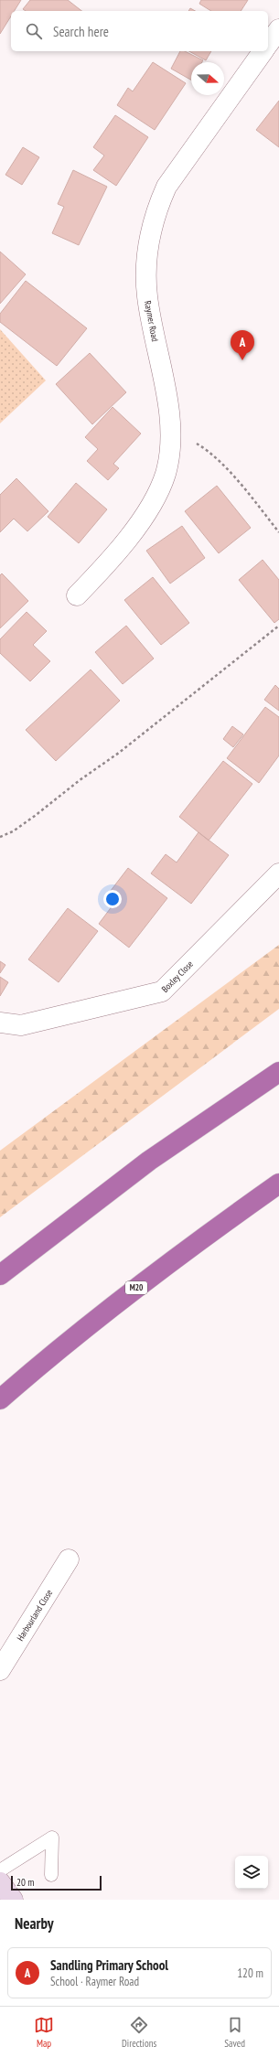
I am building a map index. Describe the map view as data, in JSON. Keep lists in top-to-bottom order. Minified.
{"streets":{"highway":["M20"],"street":["Raymer Road","Boxley Close","Harbourland Close"]},"scale_bar":"20 m","north":"right","page":{"search":"Search here","pins":"A","scale":"20 m","heading":"Nearby","list":[{"mark":"A","name":"Sandling Primary School","note":"School · Raymer Road","value":"120 m"}],"nav":["Map","Directions","Saved"]}}
